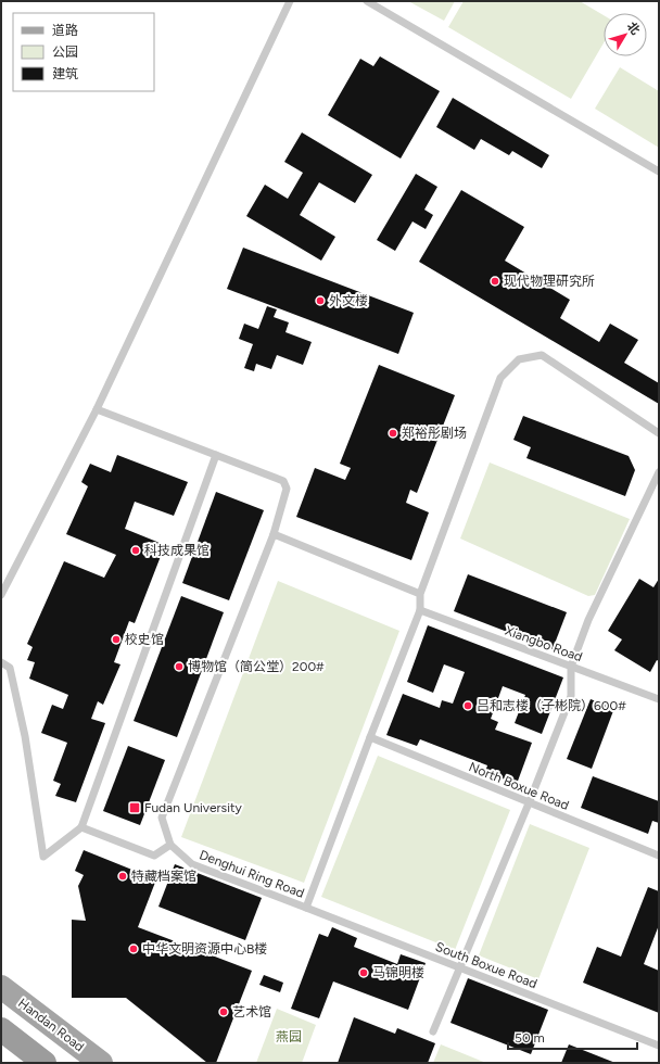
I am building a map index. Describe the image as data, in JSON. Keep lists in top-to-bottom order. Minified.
{"streets":{"main road":["Handan Road"],"lane":["Xiangbo Road","North Boxue Road","Denghui Ring Road","South Boxue Road"]},"crossings":[["Xiangbo Road","Denghui Ring Road"],["North Boxue Road","Denghui Ring Road"],["Denghui Ring Road","South Boxue Road"]],"parks":["燕园"],"places":{"other":["现代物理研究所","外文楼","郑裕彤剧场‌","科技成果馆","校史馆","博物馆（简公堂）200#","吕和志楼（子彬院）600#","特藏档案馆","中华文明资源中心B楼","马锦明楼","艺术馆"],"transit":["Fudan University"]},"legend":["道路","公园","建筑"],"scale_bar":"50 m","north":"top right"}
